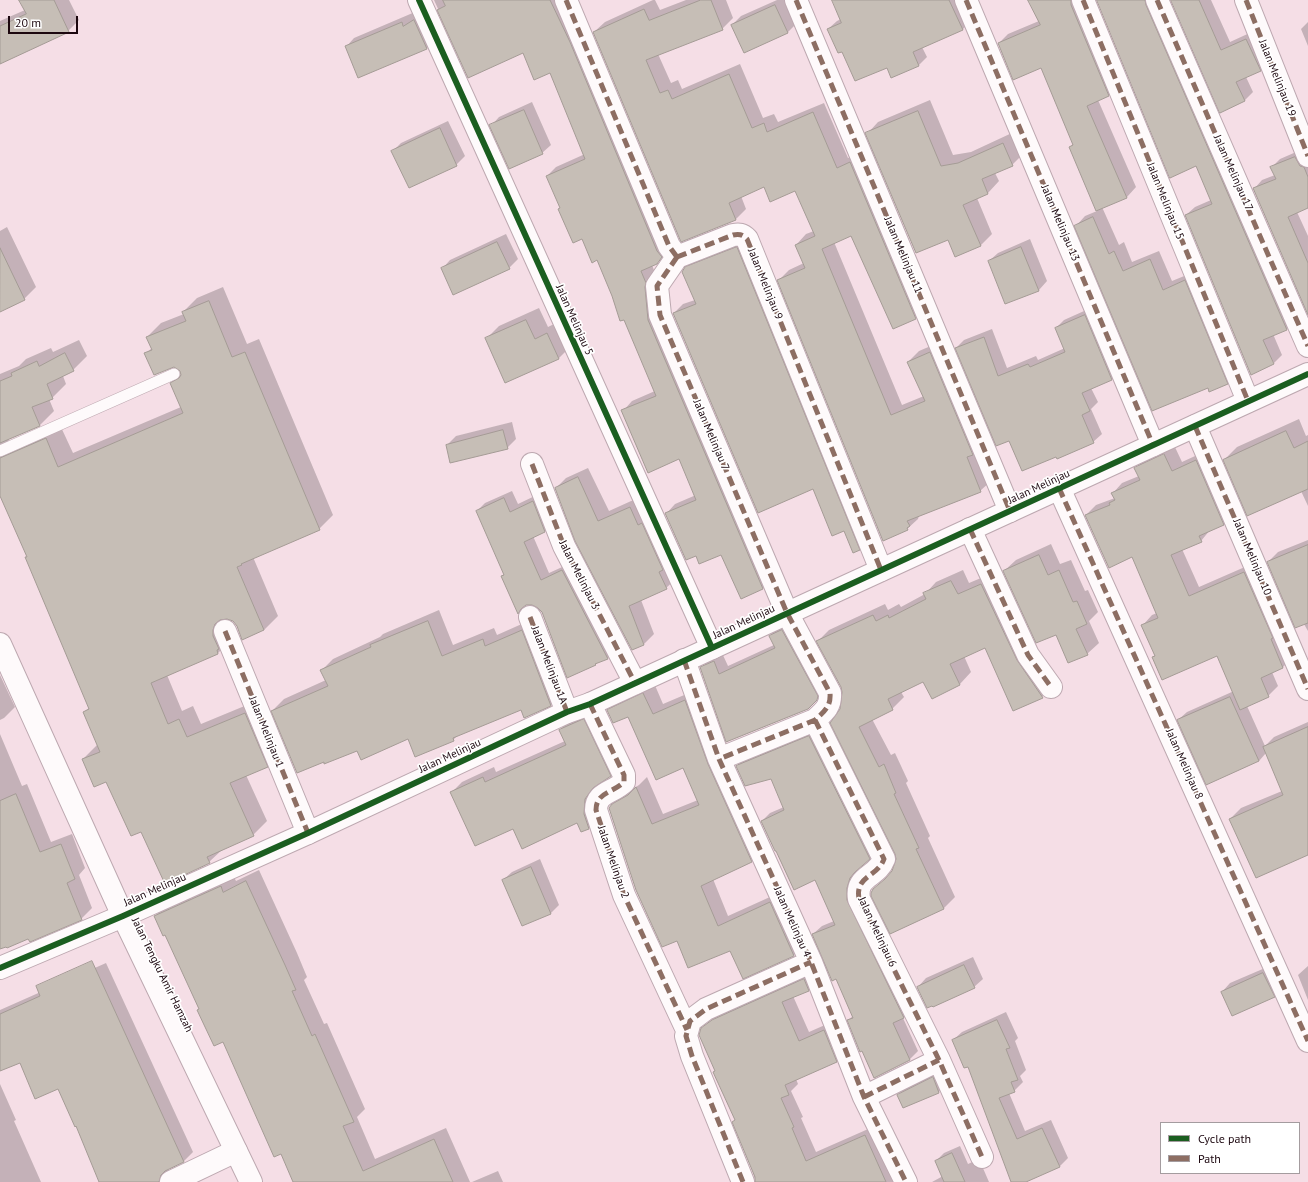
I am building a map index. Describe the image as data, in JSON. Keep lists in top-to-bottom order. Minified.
{"streets":{"street":["Jalan Melinjau 19","Jalan Melinjau 17","Jalan Melinjau 15","Jalan Melinjau 13","Jalan Melinjau 11","Jalan Melinjau 9","Jalan Melinjau 5","Jalan Melinjau 7","Jalan Melinjau","Jalan Melinjau 10","Jalan Melinjau 3","Jalan Melinjau 1A","Jalan Melinjau 1","Jalan Melinjau 8","Jalan Melinjau 2","Jalan Melinjau 4","Jalan Melinjau 6","Jalan Tengku Amir Hamzah"]},"crossings":[["Jalan Melinjau 15","Jalan Melinjau"],["Jalan Melinjau 13","Jalan Melinjau"],["Jalan Melinjau 11","Jalan Melinjau"],["Jalan Melinjau 9","Jalan Melinjau 7"],["Jalan Melinjau 9","Jalan Melinjau"],["Jalan Melinjau 5","Jalan Melinjau"],["Jalan Melinjau 7","Jalan Melinjau"],["Jalan Melinjau","Jalan Melinjau 10"],["Jalan Melinjau","Jalan Melinjau 3"],["Jalan Melinjau","Jalan Melinjau 1A"],["Jalan Melinjau","Jalan Melinjau 1"],["Jalan Melinjau","Jalan Melinjau 8"],["Jalan Melinjau","Jalan Melinjau 2"],["Jalan Melinjau","Jalan Melinjau 4"],["Jalan Melinjau","Jalan Tengku Amir Hamzah"]],"legend":["Cycle path","Path"],"scale_bar":"20 m"}
